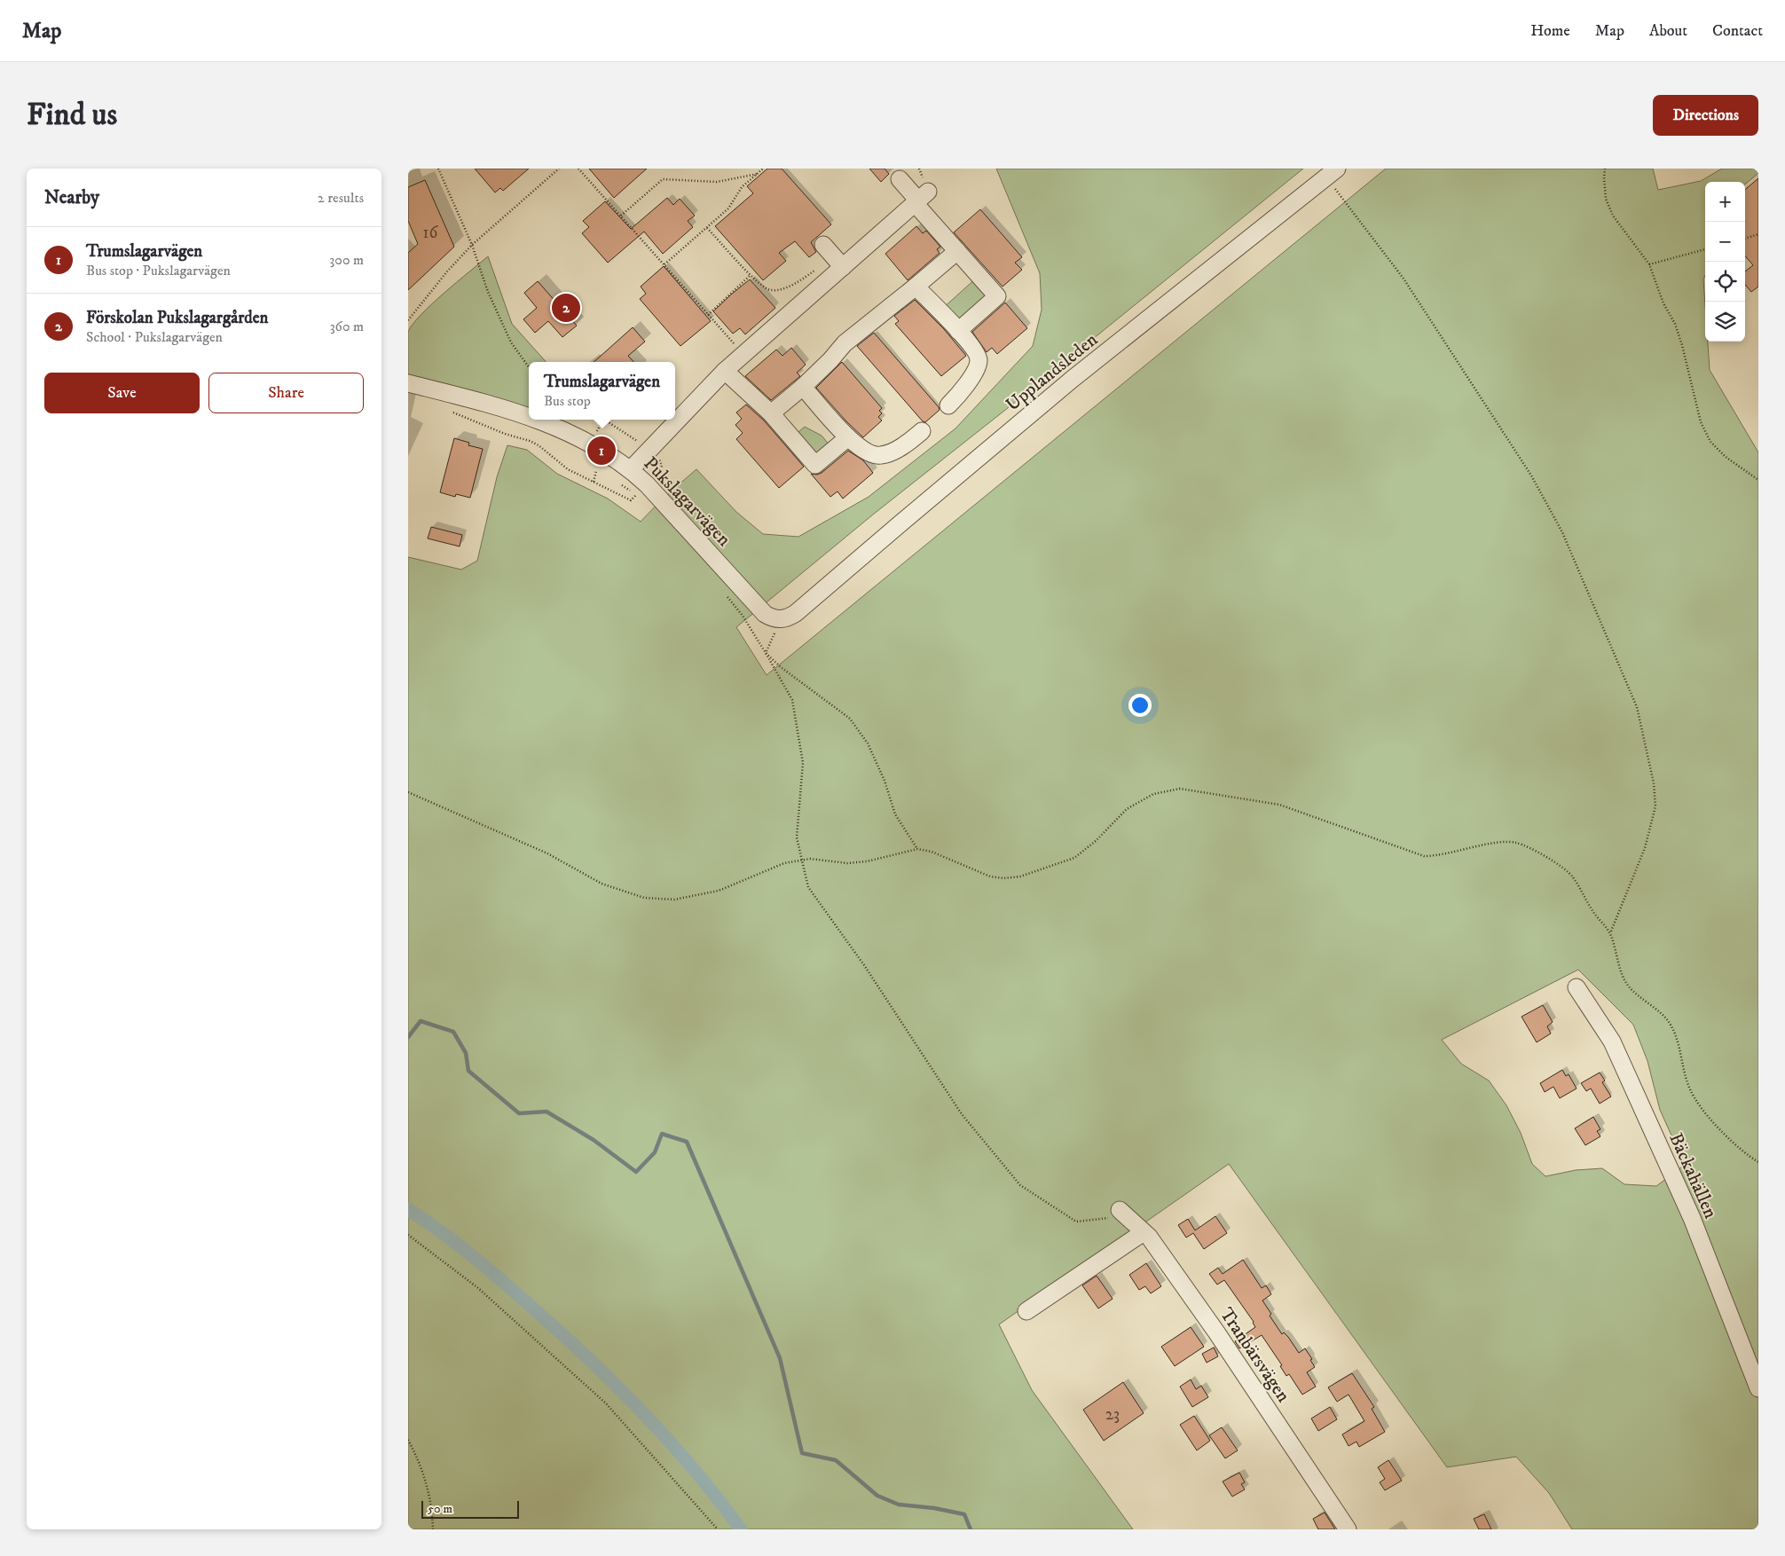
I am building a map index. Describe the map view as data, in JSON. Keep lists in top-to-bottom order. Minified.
{"streets":{"street":["Upplandsleden","Pukslagarvägen","Bäckahällen","Tranbärsvägen"]},"crossings":[["Upplandsleden","Pukslagarvägen"]],"house_numbers":["16","23"],"scale_bar":"50 m","page":{"header":"Map","nav":["Home","Map","About","Contact"],"buttons":["Directions",["Save","Share"]],"title":"Find us","heading":["Nearby","2 results"],"map_buttons":["+","−"],"list":[{"mark":"1","name":"Trumslagarvägen","note":"Bus stop · Pukslagarvägen","value":"300 m"},{"mark":"2","name":"Förskolan Pukslagargården","note":"School · Pukslagarvägen","value":"360 m"}],"pins":["2","1"],"popup":["Trumslagarvägen","Bus stop"],"scale":"50 m"}}
